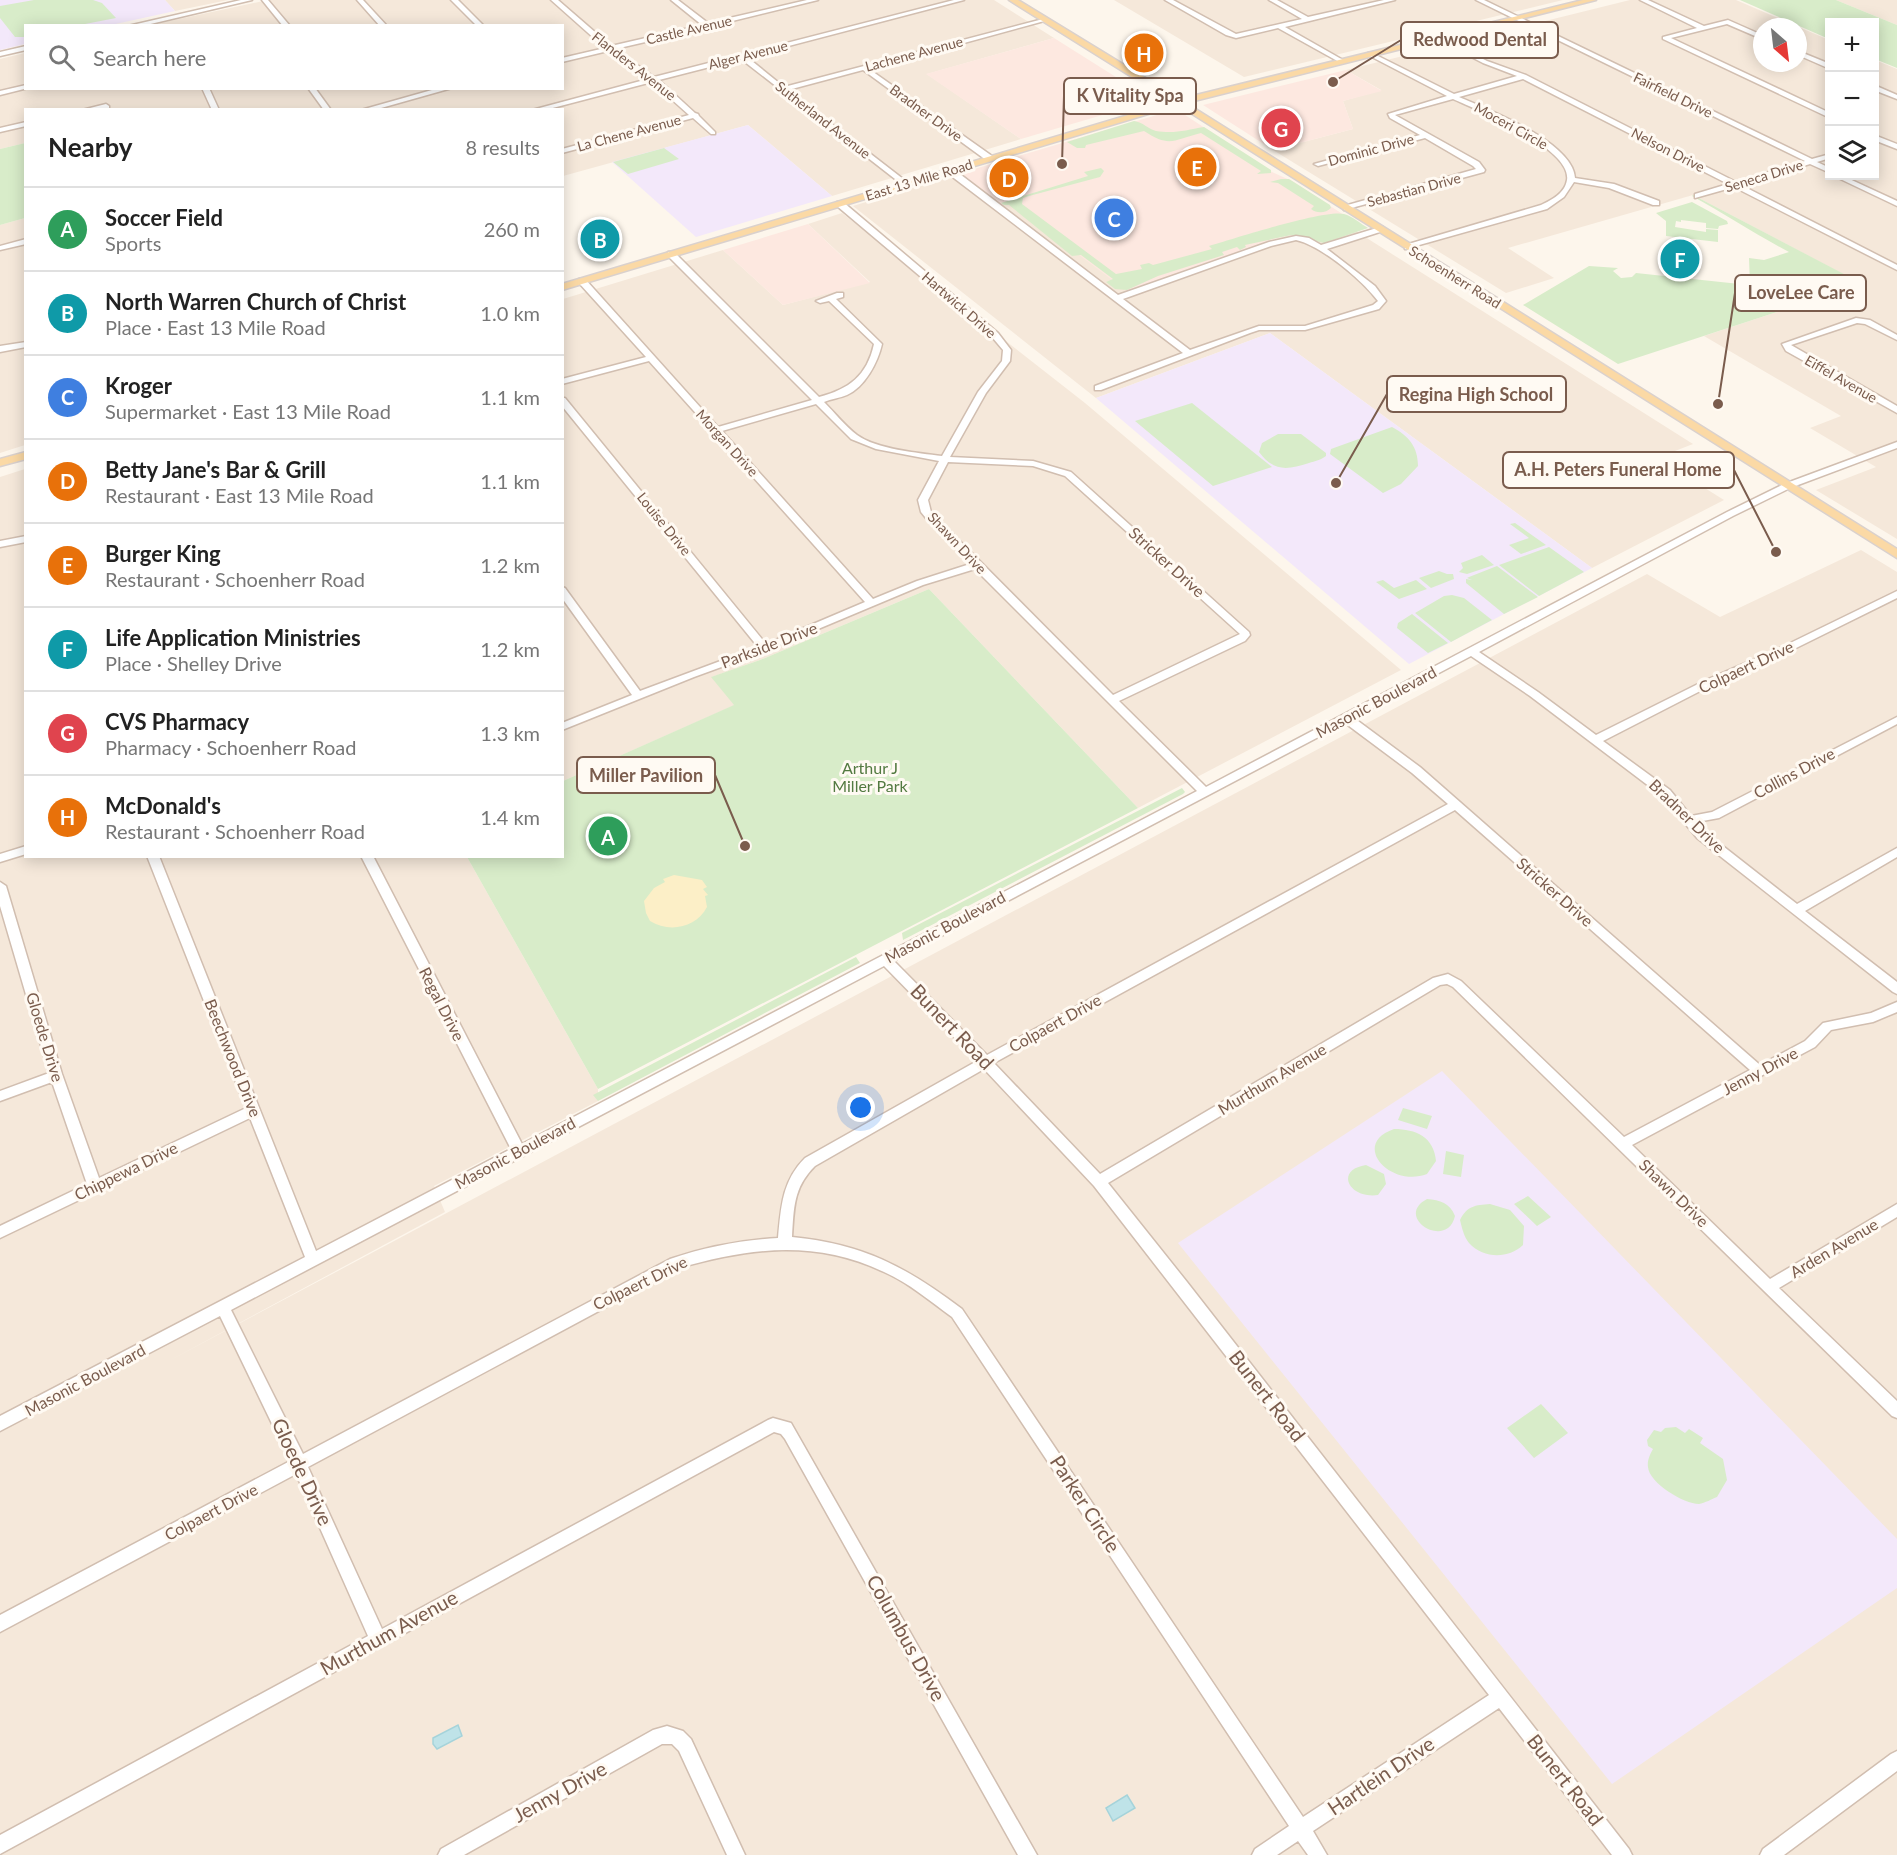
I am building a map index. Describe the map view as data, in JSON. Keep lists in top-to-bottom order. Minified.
{"streets":{"main road":["East 13 Mile Road","Schoenherr Road"],"street":["Castle Avenue","Lachene Avenue","Alger Avenue","Flanders Avenue","Fairfield Drive","Bradner Drive","Sutherland Avenue","Moceri Circle","La Chene Avenue","Dominic Drive","Nelson Drive","Seneca Drive","Sebastian Drive","Hartwick Drive","Eiffel Avenue","Morgan Drive","Louise Drive","Shawn Drive","Stricker Drive","Parkside Drive","Colpaert Drive","Masonic Boulevard","Collins Drive","Regal Drive","Bunert Road","Gloede Drive","Beechwood Drive","Jenny Drive","Murthum Avenue","Chippewa Drive","Arden Avenue","Parker Circle","Columbus Drive","Hartlein Drive"]},"crossings":[["Castle Avenue","Flanders Avenue"],["Lachene Avenue","Bradner Drive"],["Lachene Avenue","Sutherland Avenue"],["Lachene Avenue","Schoenherr Road"],["Alger Avenue","Flanders Avenue"],["Alger Avenue","Sutherland Avenue"],["Flanders Avenue","La Chene Avenue"],["Fairfield Drive","Seneca Drive"],["Fairfield Drive","East 13 Mile Road"],["Bradner Drive","East 13 Mile Road"],["Bradner Drive","Colpaert Drive"],["Bradner Drive","Masonic Boulevard"],["Bradner Drive","Collins Drive"],["Sutherland Avenue","East 13 Mile Road"],["Moceri Circle","East 13 Mile Road"],["Dominic Drive","Sebastian Drive"],["Nelson Drive","Seneca Drive"],["Nelson Drive","East 13 Mile Road"],["East 13 Mile Road","Schoenherr Road"],["East 13 Mile Road","Hartwick Drive"],["East 13 Mile Road","Morgan Drive"],["Sebastian Drive","Schoenherr Road"],["Schoenherr Road","Masonic Boulevard"],["Hartwick Drive","Shawn Drive"],["Hartwick Drive","Stricker Drive"],["Morgan Drive","Parkside Drive"],["Louise Drive","Parkside Drive"],["Shawn Drive","Stricker Drive"],["Shawn Drive","Parkside Drive"],["Shawn Drive","Masonic Boulevard"],["Shawn Drive","Jenny Drive"],["Shawn Drive","Murthum Avenue"],["Shawn Drive","Arden Avenue"],["Stricker Drive","Colpaert Drive"],["Stricker Drive","Masonic Boulevard"],["Stricker Drive","Jenny Drive"],["Colpaert Drive","Bunert Road"],["Colpaert Drive","Gloede Drive"],["Colpaert Drive","Parker Circle"],["Masonic Boulevard","Regal Drive"],["Masonic Boulevard","Bunert Road"],["Masonic Boulevard","Gloede Drive"],["Masonic Boulevard","Beechwood Drive"],["Bunert Road","Murthum Avenue"],["Bunert Road","Hartlein Drive"],["Gloede Drive","Murthum Avenue"],["Gloede Drive","Chippewa Drive"],["Beechwood Drive","Chippewa Drive"],["Murthum Avenue","Columbus Drive"],["Parker Circle","Hartlein Drive"]],"parks":["Arthur J Miller Park"],"places":["Redwood Dental","K Vitality Spa","LoveLee Care","Regina High School","A.H. Peters Funeral Home","Miller Pavilion"],"north":"bottom right","page":{"map_buttons":["+","−"],"search":"Search here","pins":["H","G","E","D","C","B","F","A"],"heading":["Nearby","8 results"],"list":[{"mark":"A","name":"Soccer Field","note":"Sports","value":"260 m"},{"mark":"B","name":"North Warren Church of Christ","note":"Place · East 13 Mile Road","value":"1.0 km"},{"mark":"C","name":"Kroger","note":"Supermarket · East 13 Mile Road","value":"1.1 km"},{"mark":"D","name":"Betty Jane's Bar & Grill","note":"Restaurant · East 13 Mile Road","value":"1.1 km"},{"mark":"E","name":"Burger King","note":"Restaurant · Schoenherr Road","value":"1.2 km"},{"mark":"F","name":"Life Application Ministries","note":"Place · Shelley Drive","value":"1.2 km"},{"mark":"G","name":"CVS Pharmacy","note":"Pharmacy · Schoenherr Road","value":"1.3 km"},{"mark":"H","name":"McDonald's","note":"Restaurant · Schoenherr Road","value":"1.4 km"}]}}
